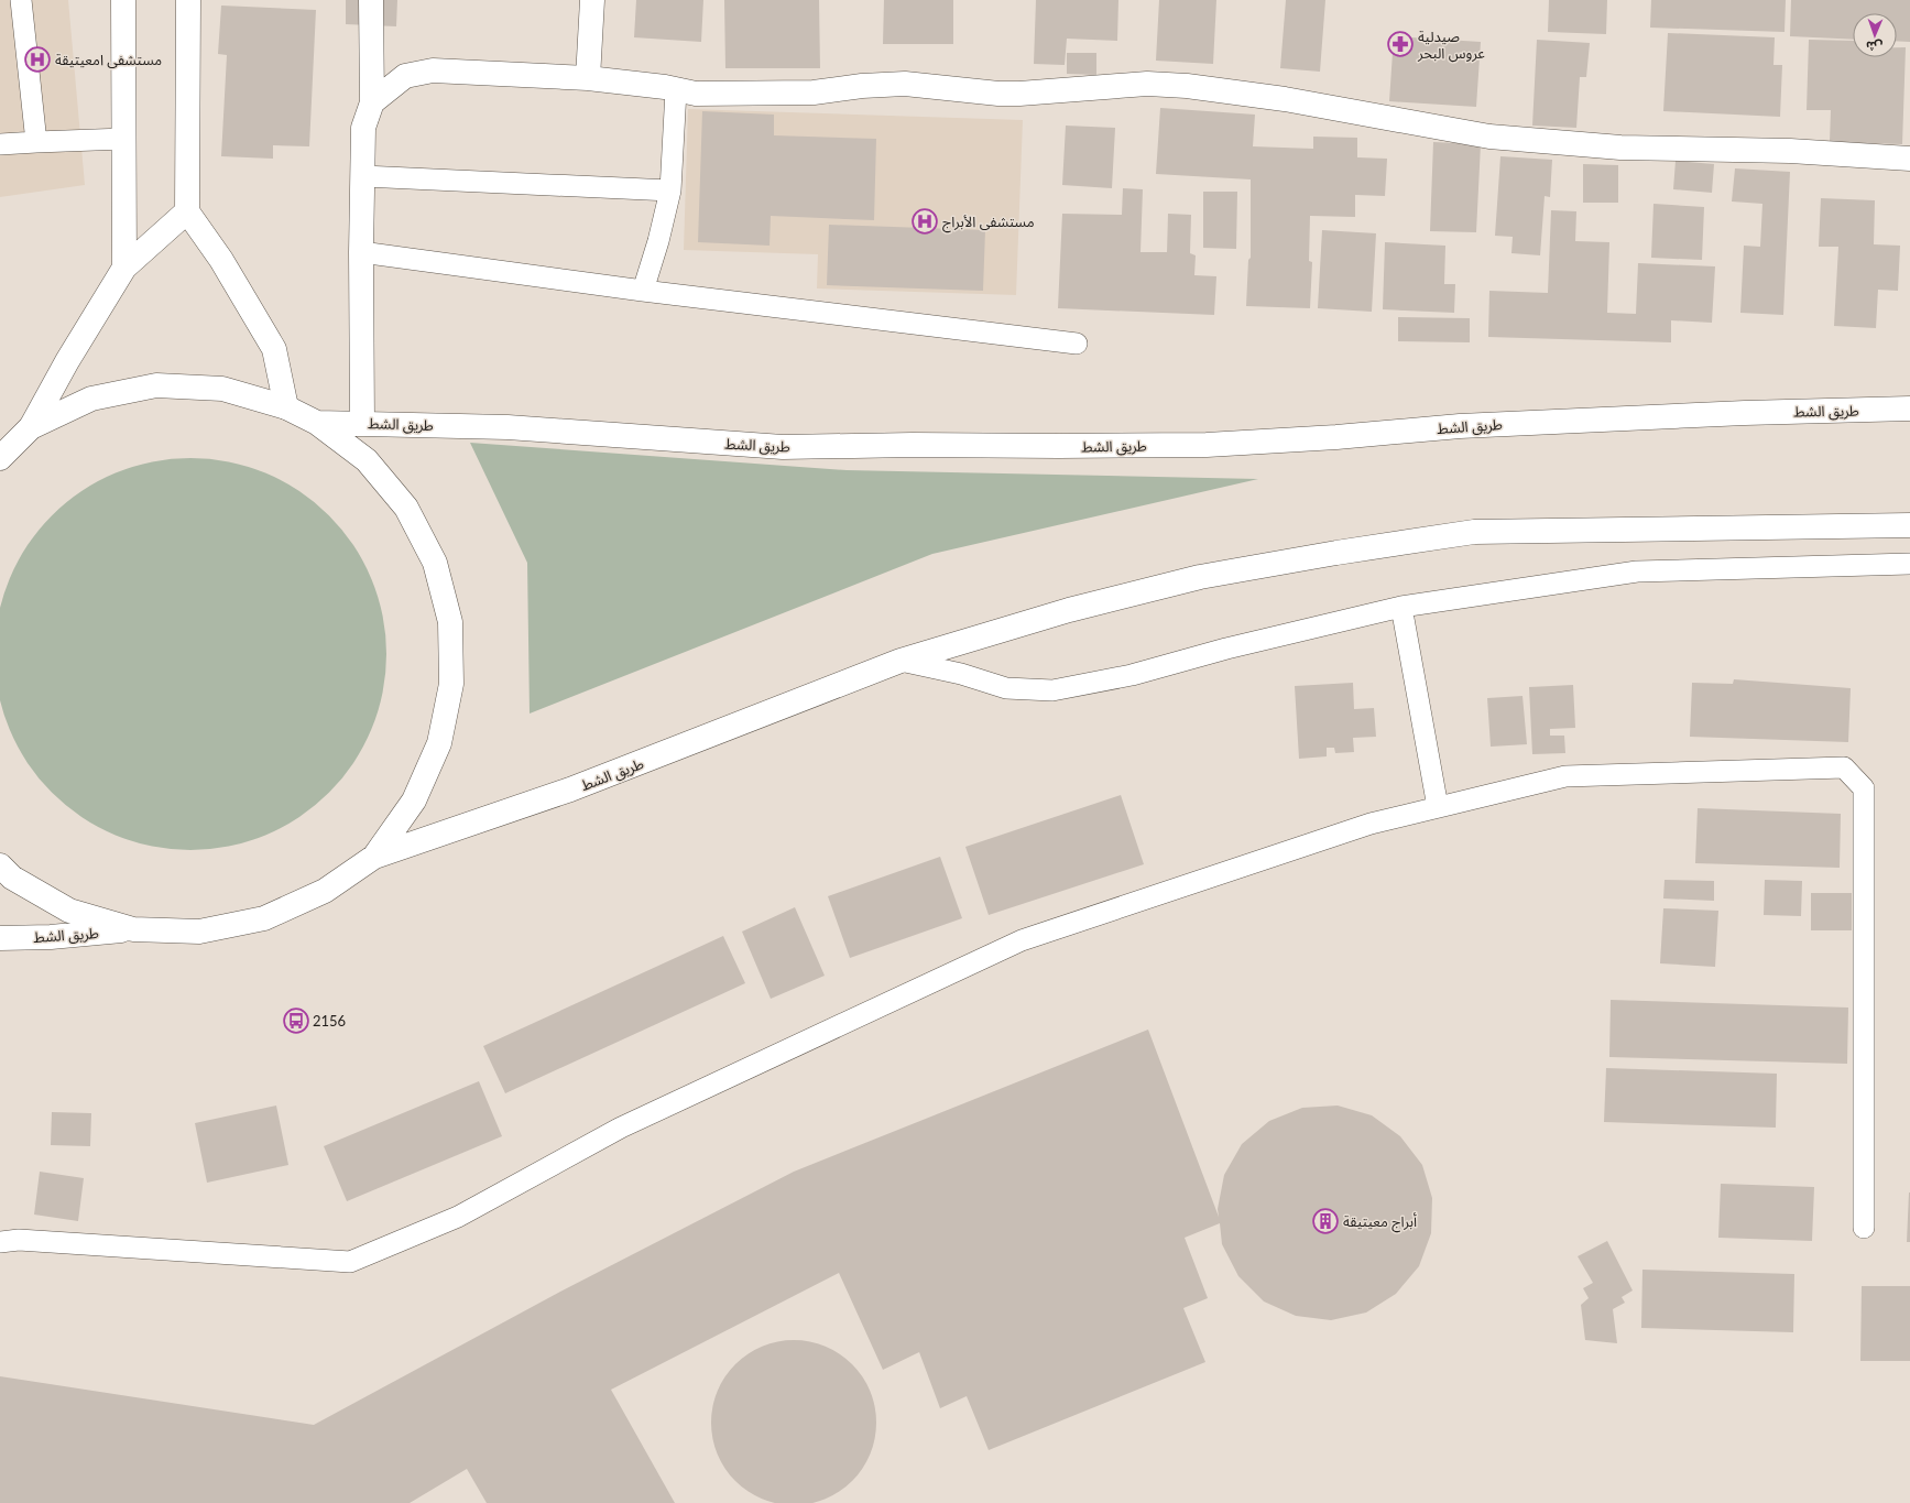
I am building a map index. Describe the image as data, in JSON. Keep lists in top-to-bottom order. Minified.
{"streets":{"main road":["طريق الشط"]},"places":{"pharmacy":["صيدلية عروس البحر"],"hospital":["مستشفى امعيتيقة","مستشفى الأبراج"],"bus stop":["2156"],"building":["أبراج معيتيقة"]},"north":"bottom"}
